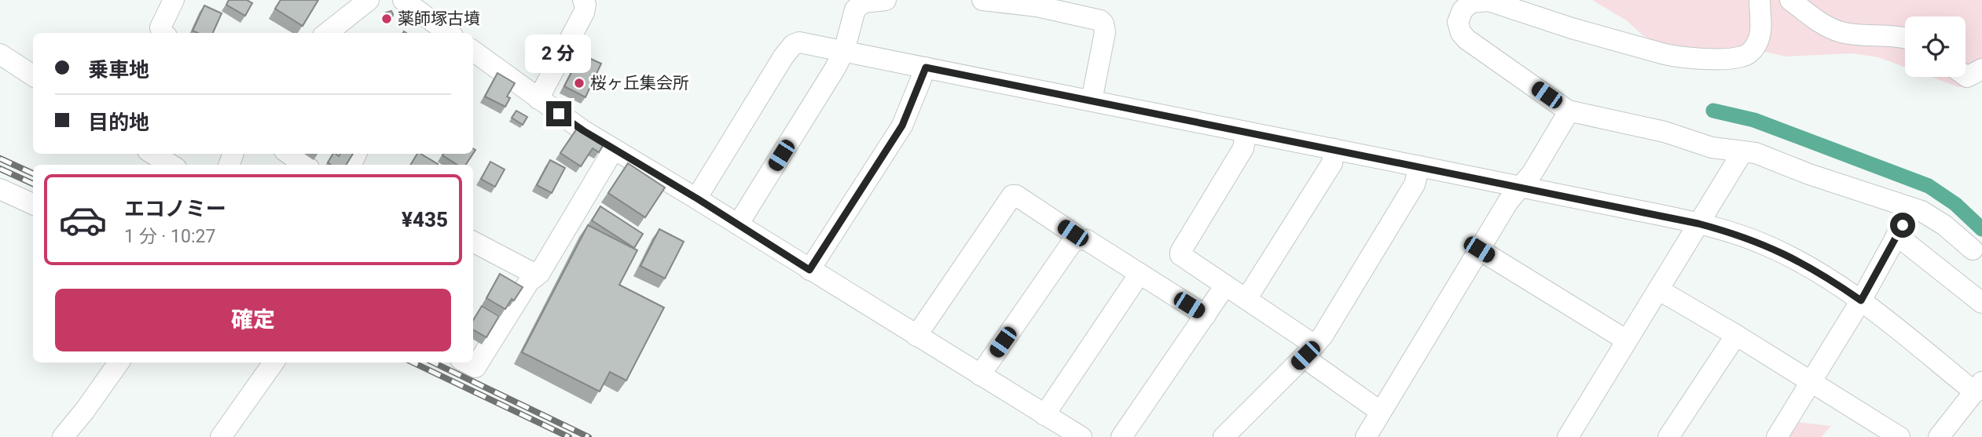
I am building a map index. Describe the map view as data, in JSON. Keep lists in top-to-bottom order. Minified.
{"places":["薬師塚古墳","桜ヶ丘集会所"],"page":{"banner":["乗車地","目的地"],"bubble":"2 分","list":[{"name":"エコノミー","note":"1 分 · 10:27","value":"¥435"}],"buttons":"確定"}}
